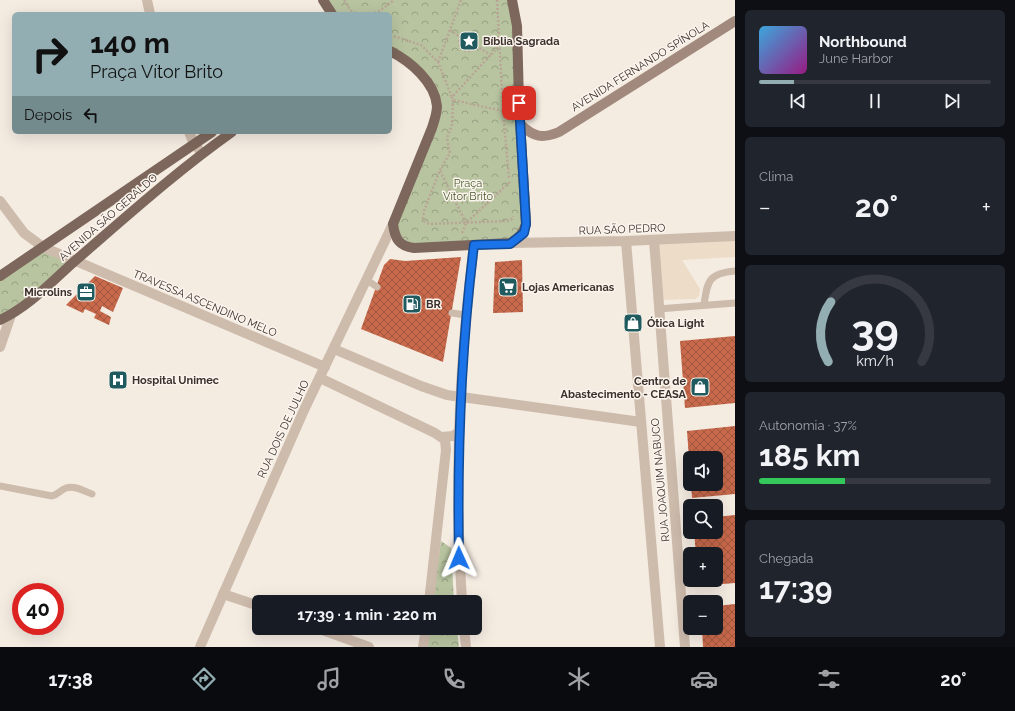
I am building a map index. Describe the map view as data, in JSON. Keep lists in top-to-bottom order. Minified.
{"streets":{"main road":["AVENIDA FERNANDO SPÍNOLA","AVENIDA SÃO GERALDO"],"street":["RUA SÃO PEDRO","TRAVESSA ASCENDINO MELO","RUA DOIS DE JULHO","RUA JOAQUIM NABUCO"]},"crossings":[["AVENIDA SÃO GERALDO","TRAVESSA ASCENDINO MELO"],["RUA SÃO PEDRO","RUA JOAQUIM NABUCO"],["TRAVESSA ASCENDINO MELO","RUA DOIS DE JULHO"]],"parks":["Praça Vítor Brito"],"places":{"place":["Bíblia Sagrada"],"supermarket":["Lojas Americanas"],"office":["Microlins"],"fuel station":["BR"],"shop":["Ótica Light","Centro de Abastecimento - CEASA"],"hospital":["Hospital Unimec"]},"page":{"turn":["140 m","Praça Vítor Brito"],"song":["Northbound","June Harbor"],"then":"Depois","tile":["Clima",["Autonomia · 37%","185 km"],["Chegada","17:39"]],"heat":["−","20°","+"],"map_buttons":["+","−"],"limit":"40","trip":"17:39 · 1 min · 220 m","tabs":["17:38","20°"],"gauge":["39","km/h"]}}
